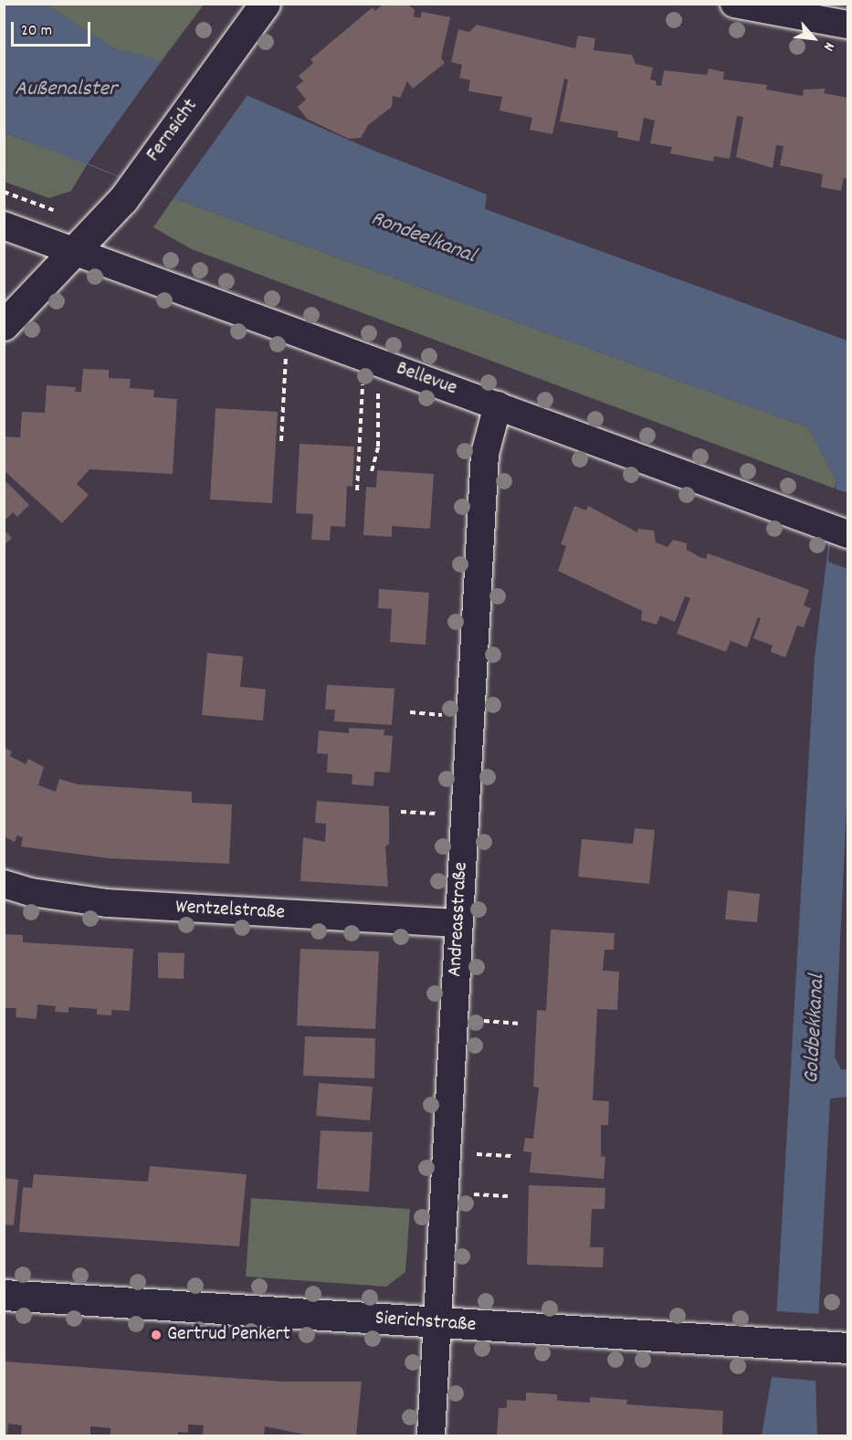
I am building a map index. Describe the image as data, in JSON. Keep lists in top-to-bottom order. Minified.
{"streets":{"main road":["Fernsicht","Sierichstraße"],"street":["Bellevue","Wentzelstraße","Andreasstraße"]},"crossings":[["Fernsicht","Bellevue"],["Bellevue","Andreasstraße"],["Wentzelstraße","Andreasstraße"],["Andreasstraße","Sierichstraße"]],"water":["Außenalster","Rondeelkanal","Goldbekkanal"],"places":["Gertrud Penkert"],"scale_bar":"20 m","north":"bottom right"}
